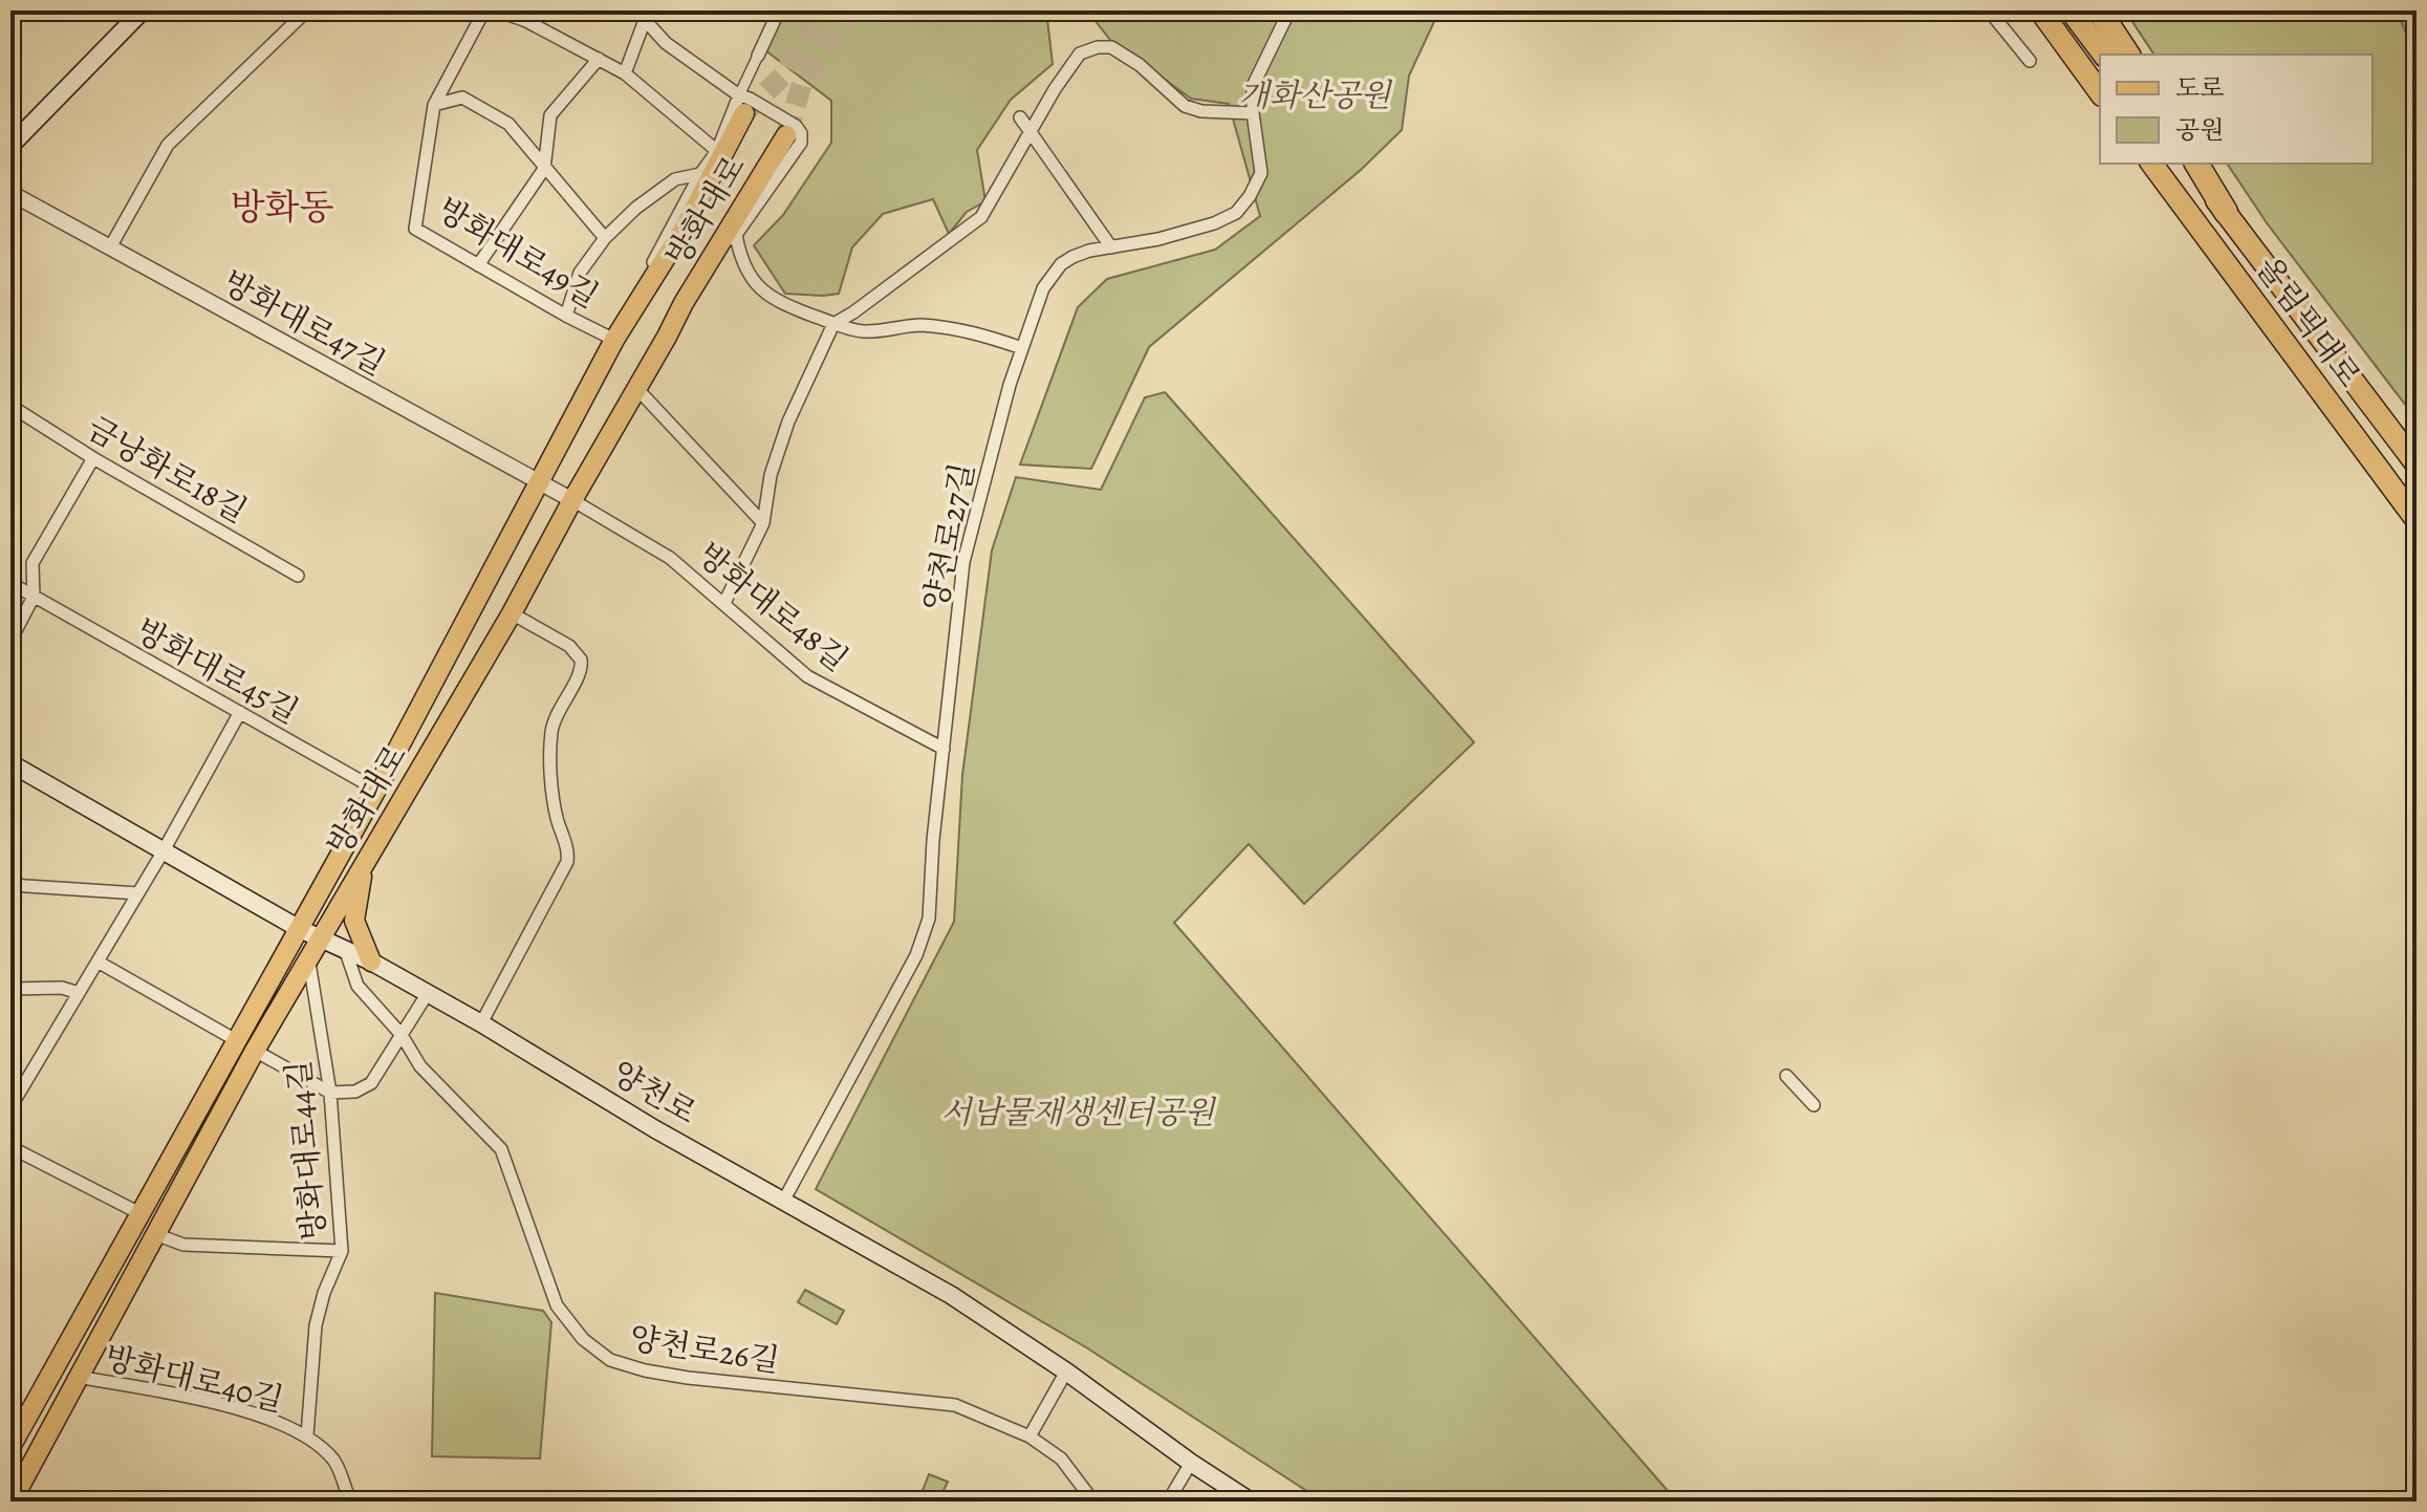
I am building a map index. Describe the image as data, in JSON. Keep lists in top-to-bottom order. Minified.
{"streets":{"highway":["올림픽대로"],"main road":["방화대로","양천로"],"street":["방화대로49길","방화대로47길","금낭화로18길","양천로27길","방화대로48길","방화대로45길","방화대로44길","양천로26길","방화대로40길"]},"crossings":[["방화대로","방화대로49길"],["방화대로","방화대로47길"],["방화대로","방화대로48길"],["방화대로","방화대로45길"],["방화대로","양천로"],["방화대로","방화대로44길"],["방화대로","방화대로40길"],["방화대로47길","방화대로48길"],["양천로27길","방화대로48길"],["양천로27길","양천로"],["양천로","양천로26길"],["방화대로44길","방화대로40길"]],"districts":["방화동"],"parks":["개화산공원","서남물재생센터공원"],"legend":["도로","공원"]}
